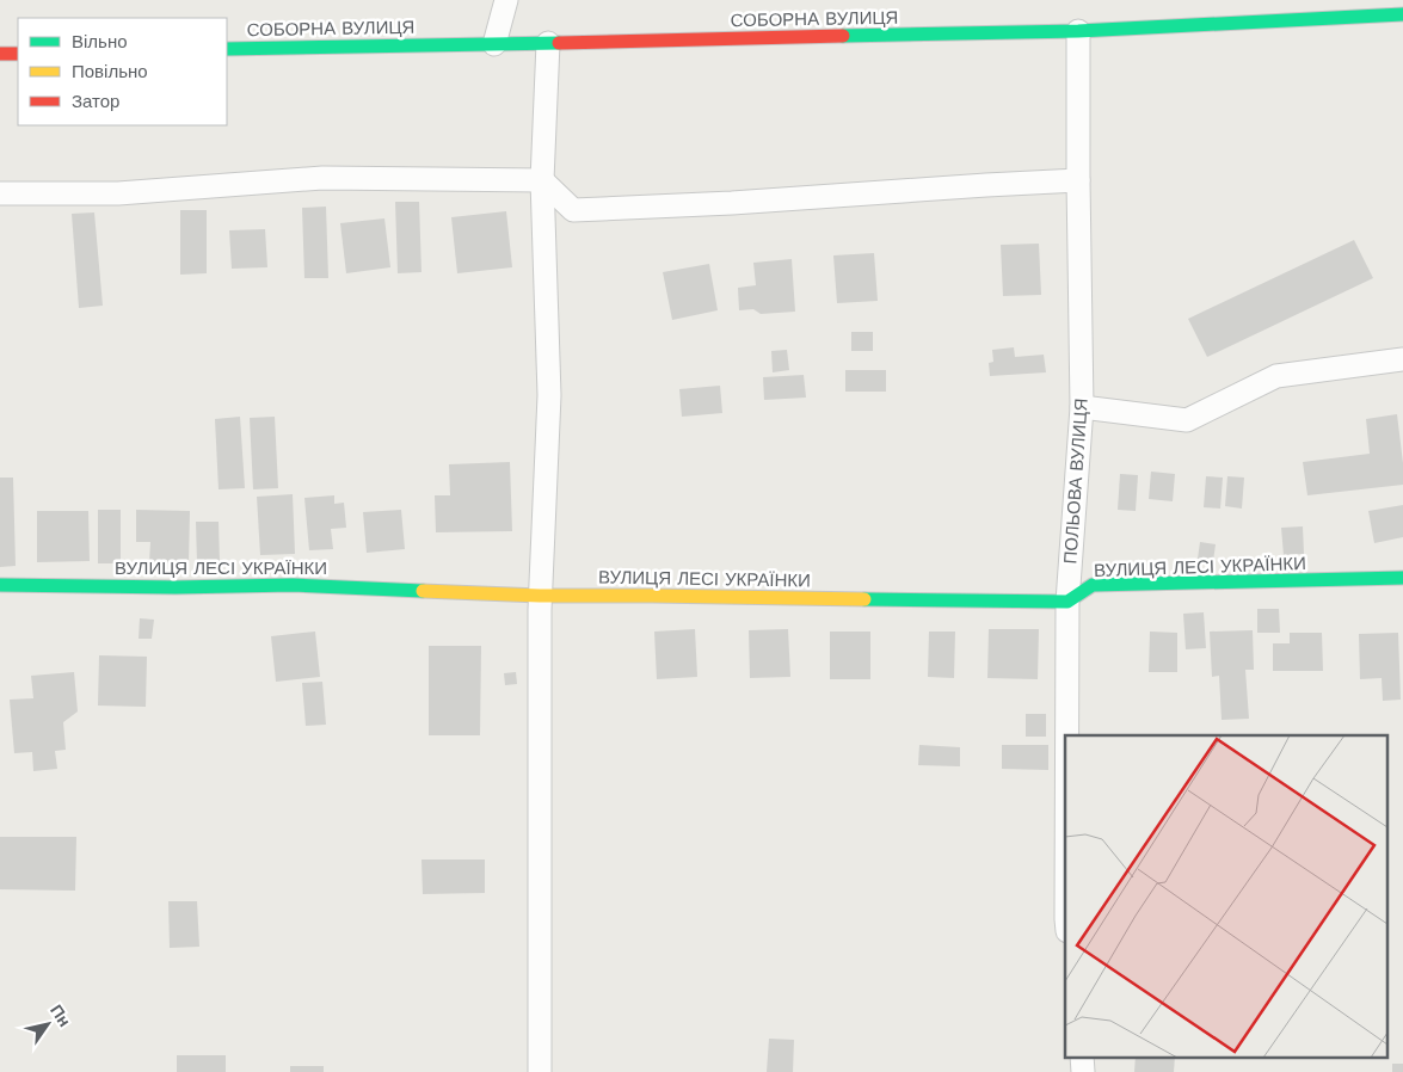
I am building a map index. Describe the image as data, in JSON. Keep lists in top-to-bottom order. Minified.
{"streets":{"street":["СОБОРНА ВУЛИЦЯ","ПОЛЬОВА ВУЛИЦЯ","ВУЛИЦЯ ЛЕСІ УКРАЇНКИ"]},"crossings":[["СОБОРНА ВУЛИЦЯ","ПОЛЬОВА ВУЛИЦЯ"],["ПОЛЬОВА ВУЛИЦЯ","ВУЛИЦЯ ЛЕСІ УКРАЇНКИ"]],"legend":["Вільно","Повільно","Затор"],"north":"top right"}
